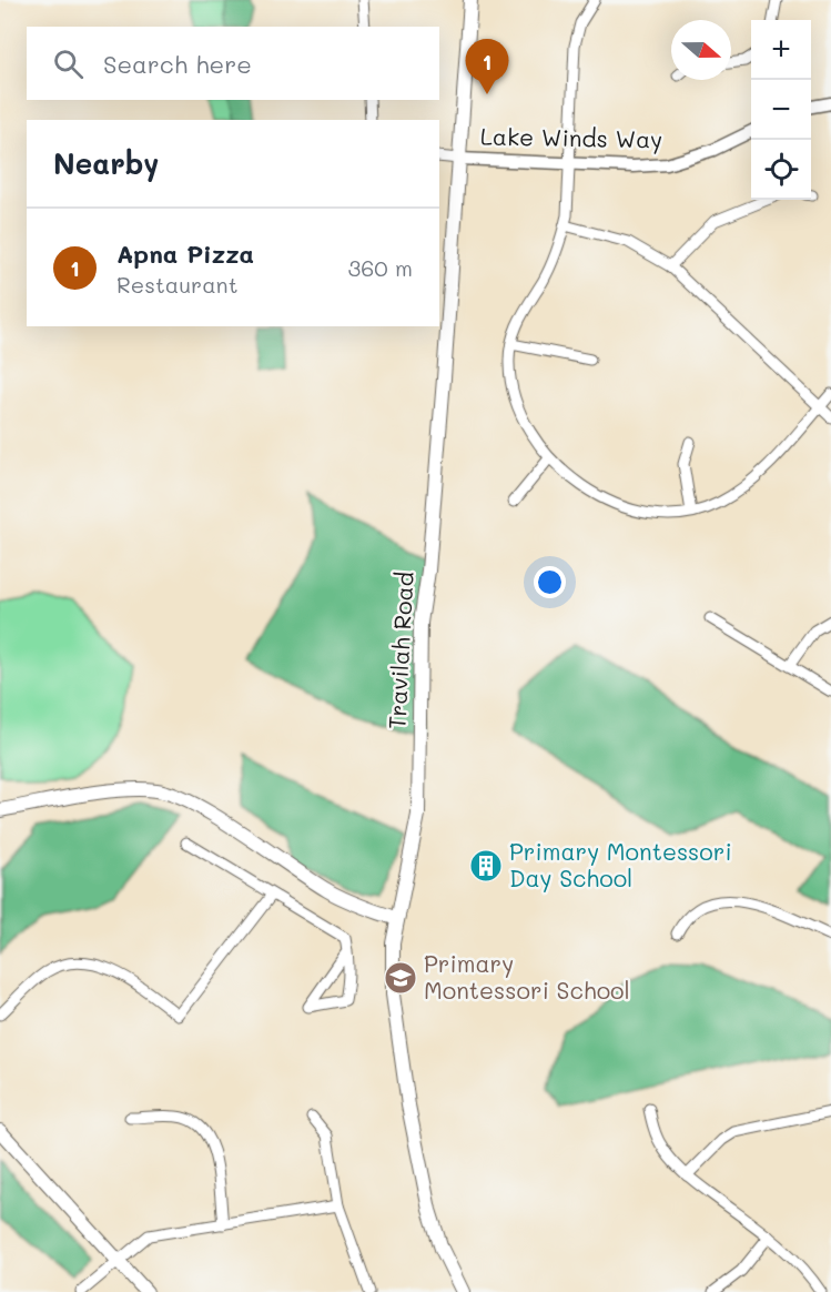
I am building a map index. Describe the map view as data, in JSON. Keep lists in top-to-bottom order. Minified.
{"streets":{"main road":["Travilah Road"],"street":["Lake Winds Way"]},"crossings":[["Lake Winds Way","Travilah Road"]],"places":{"building":["Primary Montessori Day School"],"school or university":["Primary Montessori School"]},"north":"right","page":{"map_buttons":["+","−"],"search":"Search here","pins":"1","heading":"Nearby","list":[{"mark":"1","name":"Apna Pizza","note":"Restaurant","value":"360 m"}]}}
